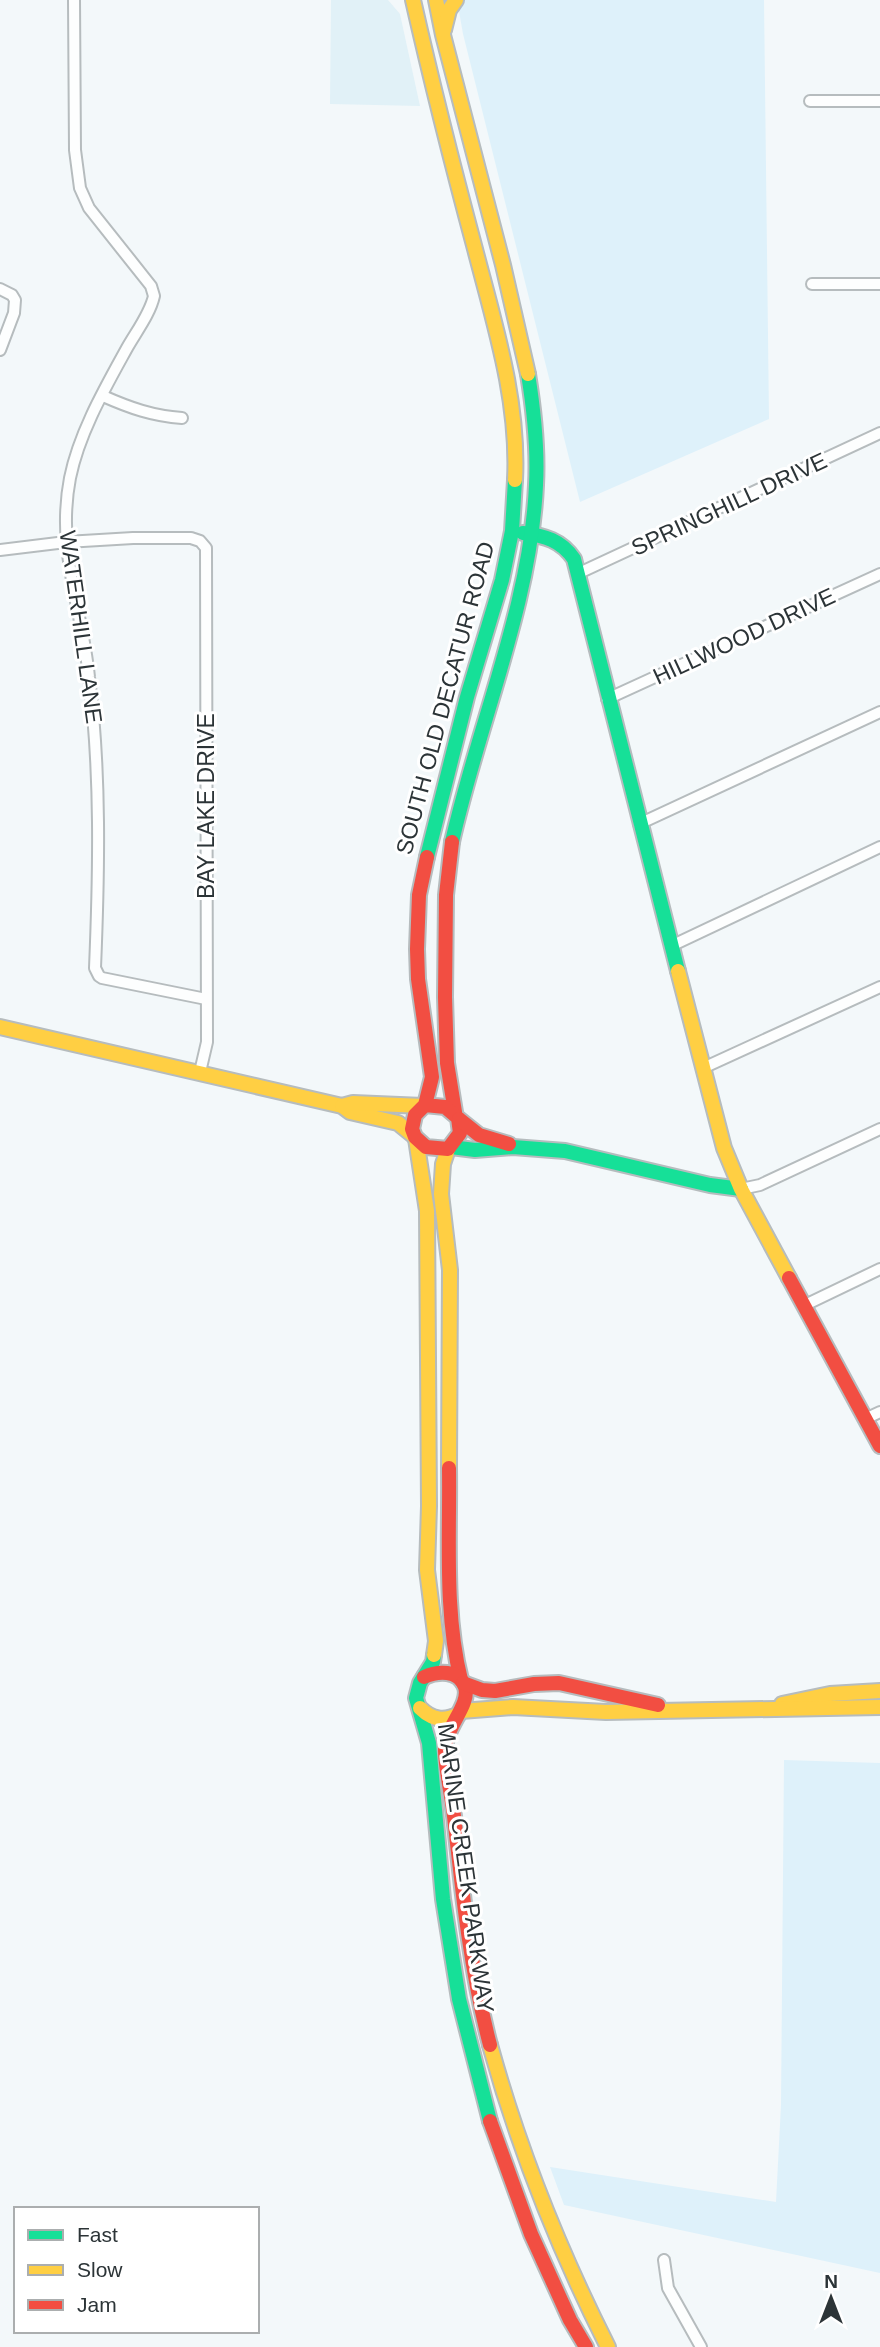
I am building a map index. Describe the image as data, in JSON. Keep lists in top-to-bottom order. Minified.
{"streets":{"main road":["SOUTH OLD DECATUR ROAD","MARINE CREEK PARKWAY"],"street":["SPRINGHILL DRIVE","WATERHILL LANE","HILLWOOD DRIVE","BAY LAKE DRIVE"]},"crossings":[["SPRINGHILL DRIVE","SOUTH OLD DECATUR ROAD"],["WATERHILL LANE","BAY LAKE DRIVE"],["HILLWOOD DRIVE","SOUTH OLD DECATUR ROAD"]],"legend":["Fast","Slow","Jam"],"north":"top"}
